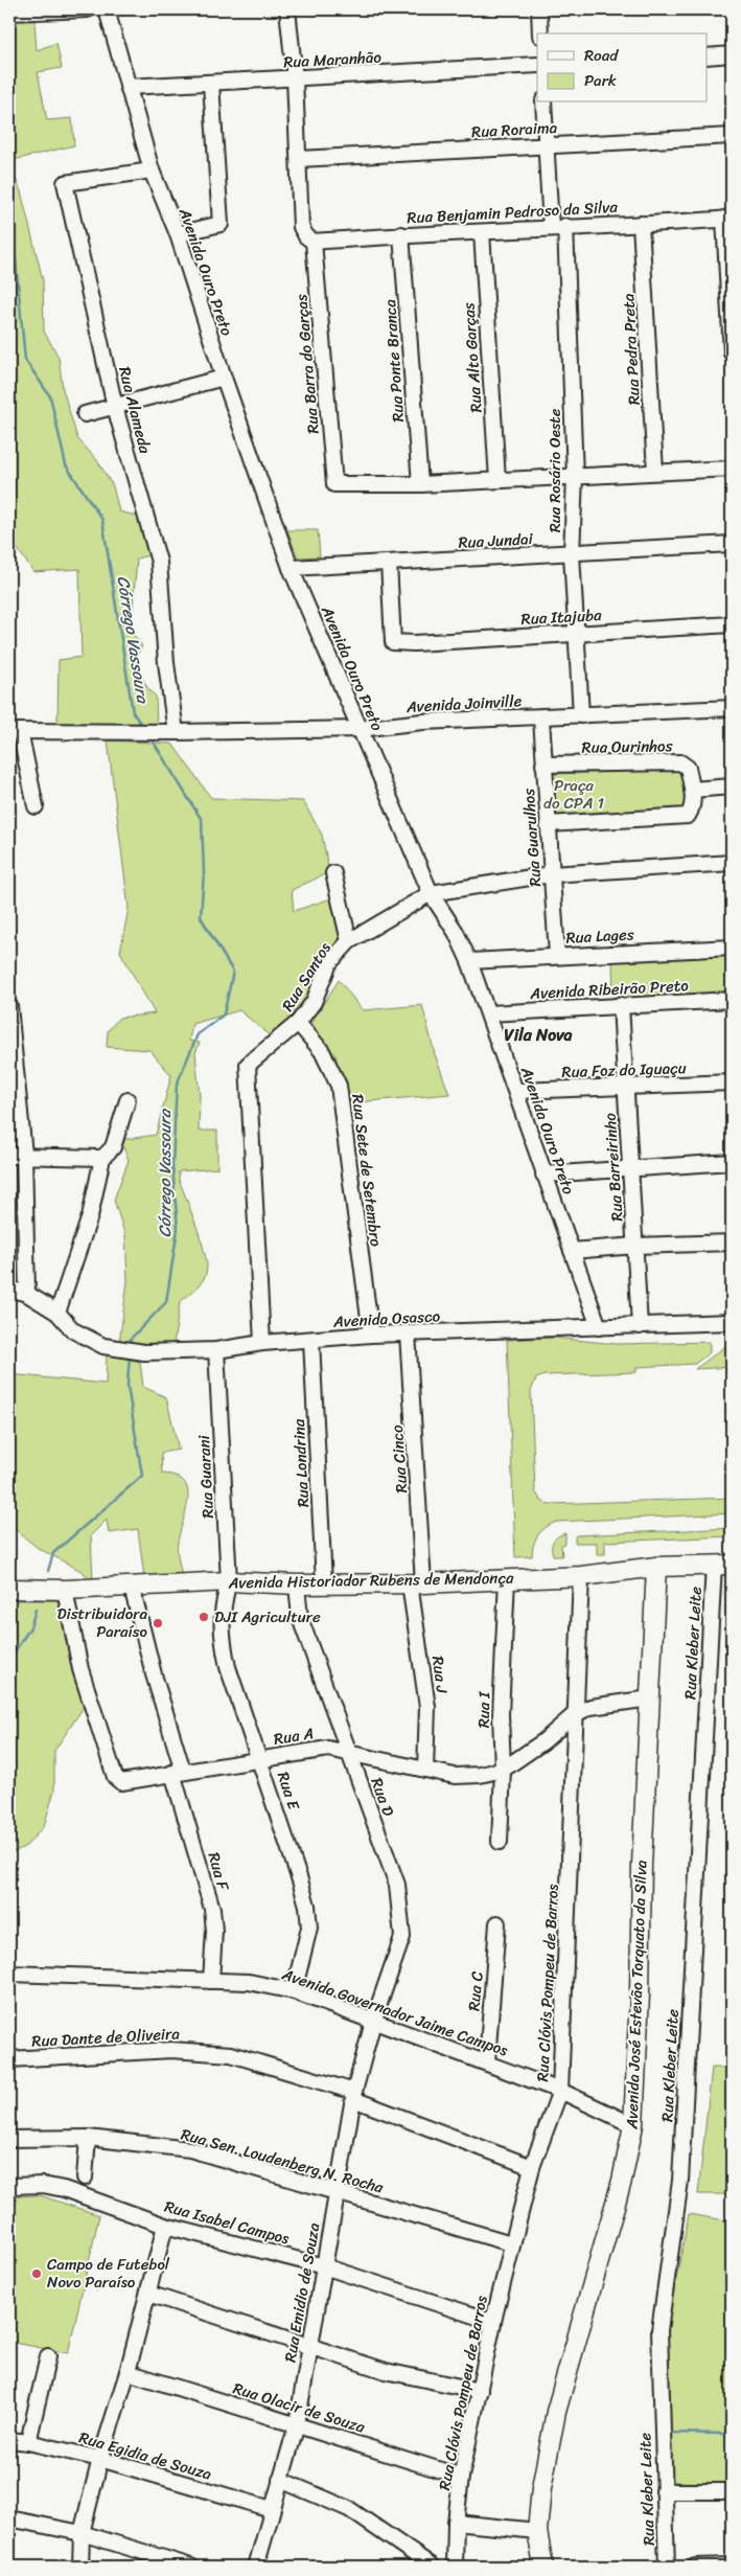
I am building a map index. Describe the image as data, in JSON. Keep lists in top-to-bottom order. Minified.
{"streets":{"main road":["Avenida Historiador Rubens de Mendonça","Avenida José Estevão Torquato da Silva"],"street":["Rua Maranhão","Rua Roraima","Rua Benjamin Pedroso da Silva","Avenida Ouro Preto","Rua Pedra Preta","Rua Alto Garças","Rua Ponte Branca","Rua Barra do Garças","Rua Alameda","Rua Rosário Oeste","Rua Jundai","Rua Itajuba","Avenida Joinville","Rua Ourinhos","Rua Guarulhos","Rua Lages","Rua Santos","Avenida Ribeirão Preto","Rua Foz do Iguaçu","Rua Barreirinho","Rua Sete de Setembro","Avenida Osasco","Rua Cinco","Rua Londrina","Rua Guarani","Rua Kleber Leite","Rua J","Rua I","Rua A","Rua E","Rua D","Rua F","Rua Clóvis Pompeu de Barros","Rua C","Avenida Governador Jaime Campos","Rua Dante de Oliveira","Rua Sen. Loudenberg N. Rocha","Rua Isabel Campos","Rua Emidio de Souza","Rua Olacir de Souza","Rua Egidia de Souza"]},"crossings":[["Rua Maranhão","Avenida Ouro Preto"],["Rua Roraima","Rua Rosário Oeste"],["Rua Benjamin Pedroso da Silva","Rua Pedra Preta"],["Rua Benjamin Pedroso da Silva","Rua Alto Garças"],["Rua Benjamin Pedroso da Silva","Rua Ponte Branca"],["Rua Benjamin Pedroso da Silva","Rua Barra do Garças"],["Rua Benjamin Pedroso da Silva","Rua Rosário Oeste"],["Avenida Ouro Preto","Rua Alameda"],["Avenida Ouro Preto","Rua Jundai"],["Avenida Ouro Preto","Avenida Joinville"],["Avenida Ouro Preto","Rua Lages"],["Avenida Ouro Preto","Rua Santos"],["Avenida Ouro Preto","Avenida Ribeirão Preto"],["Avenida Ouro Preto","Rua Foz do Iguaçu"],["Avenida Ouro Preto","Avenida Osasco"],["Rua Ponte Branca","Rua Barra do Garças"],["Rua Alameda","Avenida Joinville"],["Rua Rosário Oeste","Rua Jundai"],["Rua Rosário Oeste","Rua Itajuba"],["Rua Rosário Oeste","Avenida Joinville"],["Rua Jundai","Rua Itajuba"],["Avenida Joinville","Rua Guarulhos"],["Rua Ourinhos","Rua Guarulhos"],["Rua Guarulhos","Rua Lages"],["Rua Guarulhos","Rua Santos"],["Rua Santos","Rua Sete de Setembro"],["Rua Santos","Avenida Osasco"],["Avenida Ribeirão Preto","Rua Barreirinho"],["Rua Foz do Iguaçu","Rua Barreirinho"],["Rua Barreirinho","Avenida Osasco"],["Rua Sete de Setembro","Avenida Osasco"],["Avenida Osasco","Rua Cinco"],["Avenida Osasco","Rua Londrina"],["Avenida Osasco","Rua Guarani"],["Rua Cinco","Avenida Historiador Rubens de Mendonça"],["Rua Cinco","Rua J"],["Rua Londrina","Avenida Historiador Rubens de Mendonça"],["Rua Guarani","Avenida Historiador Rubens de Mendonça"],["Rua Guarani","Rua E"],["Avenida Historiador Rubens de Mendonça","Rua Kleber Leite"],["Avenida Historiador Rubens de Mendonça","Rua J"],["Avenida Historiador Rubens de Mendonça","Rua I"],["Avenida Historiador Rubens de Mendonça","Rua A"],["Avenida Historiador Rubens de Mendonça","Rua D"],["Avenida Historiador Rubens de Mendonça","Rua Clóvis Pompeu de Barros"],["Avenida Historiador Rubens de Mendonça","Avenida José Estevão Torquato da Silva"],["Rua J","Rua A"],["Rua I","Rua A"],["Rua A","Rua E"],["Rua A","Rua D"],["Rua A","Rua F"],["Rua A","Rua Clóvis Pompeu de Barros"],["Rua A","Avenida José Estevão Torquato da Silva"],["Rua E","Avenida Governador Jaime Campos"],["Rua D","Avenida Governador Jaime Campos"],["Rua D","Rua Emidio de Souza"],["Rua F","Avenida Governador Jaime Campos"],["Rua Clóvis Pompeu de Barros","Avenida Governador Jaime Campos"],["Rua Clóvis Pompeu de Barros","Rua Dante de Oliveira"],["Rua Clóvis Pompeu de Barros","Rua Sen. Loudenberg N. Rocha"],["Rua Clóvis Pompeu de Barros","Rua Isabel Campos"],["Rua Clóvis Pompeu de Barros","Rua Olacir de Souza"],["Rua C","Avenida Governador Jaime Campos"],["Avenida José Estevão Torquato da Silva","Avenida Governador Jaime Campos"],["Avenida Governador Jaime Campos","Rua Emidio de Souza"],["Rua Dante de Oliveira","Rua Emidio de Souza"],["Rua Sen. Loudenberg N. Rocha","Rua Emidio de Souza"],["Rua Isabel Campos","Rua Emidio de Souza"],["Rua Emidio de Souza","Rua Olacir de Souza"],["Rua Emidio de Souza","Rua Egidia de Souza"]],"districts":["Vila Nova"],"water":["Córrego Vassoura"],"parks":["Praça do CPA 1"],"places":["DJI Agriculture","Distribuidora Paraíso","Campo de Futebol Novo Paraíso"],"legend":["Road","Park"]}
